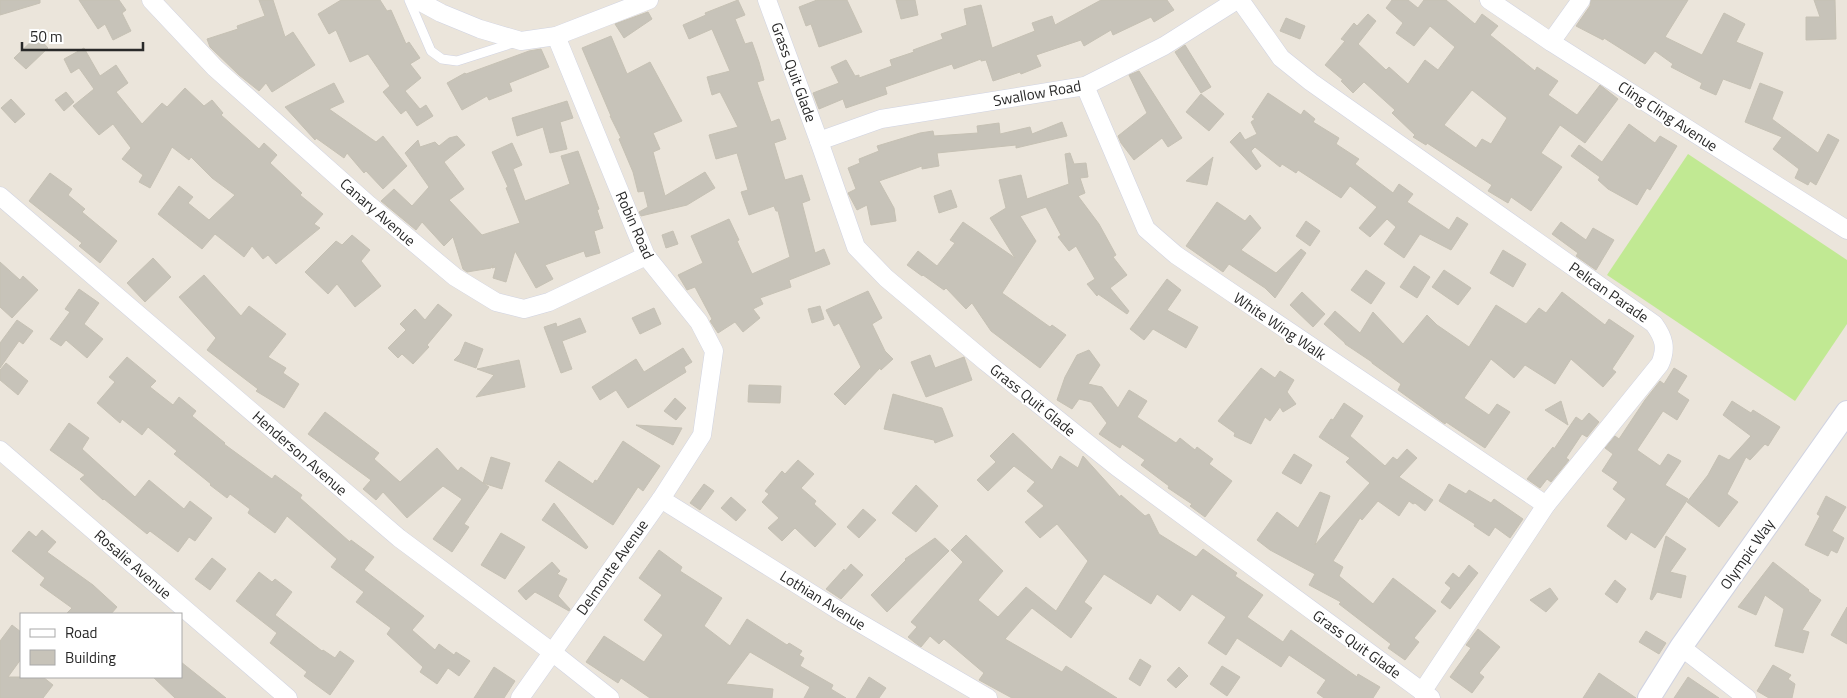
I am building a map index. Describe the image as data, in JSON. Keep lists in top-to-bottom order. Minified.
{"streets":{"street":["Grass Quit Glade","Swallow Road","Cling Cling Avenue","Canary Avenue","Robin Road","Pelican Parade","White Wing Walk","Henderson Avenue","Olympic Way","Rosalie Avenue","Delmonte Avenue","Lothian Avenue"]},"crossings":[["Grass Quit Glade","Swallow Road"],["Grass Quit Glade","Pelican Parade"],["Swallow Road","Pelican Parade"],["Swallow Road","White Wing Walk"],["Canary Avenue","Robin Road"],["Robin Road","Delmonte Avenue"],["Pelican Parade","White Wing Walk"],["Henderson Avenue","Delmonte Avenue"],["Delmonte Avenue","Lothian Avenue"]],"legend":["Road","Building"],"scale_bar":"50 m"}
